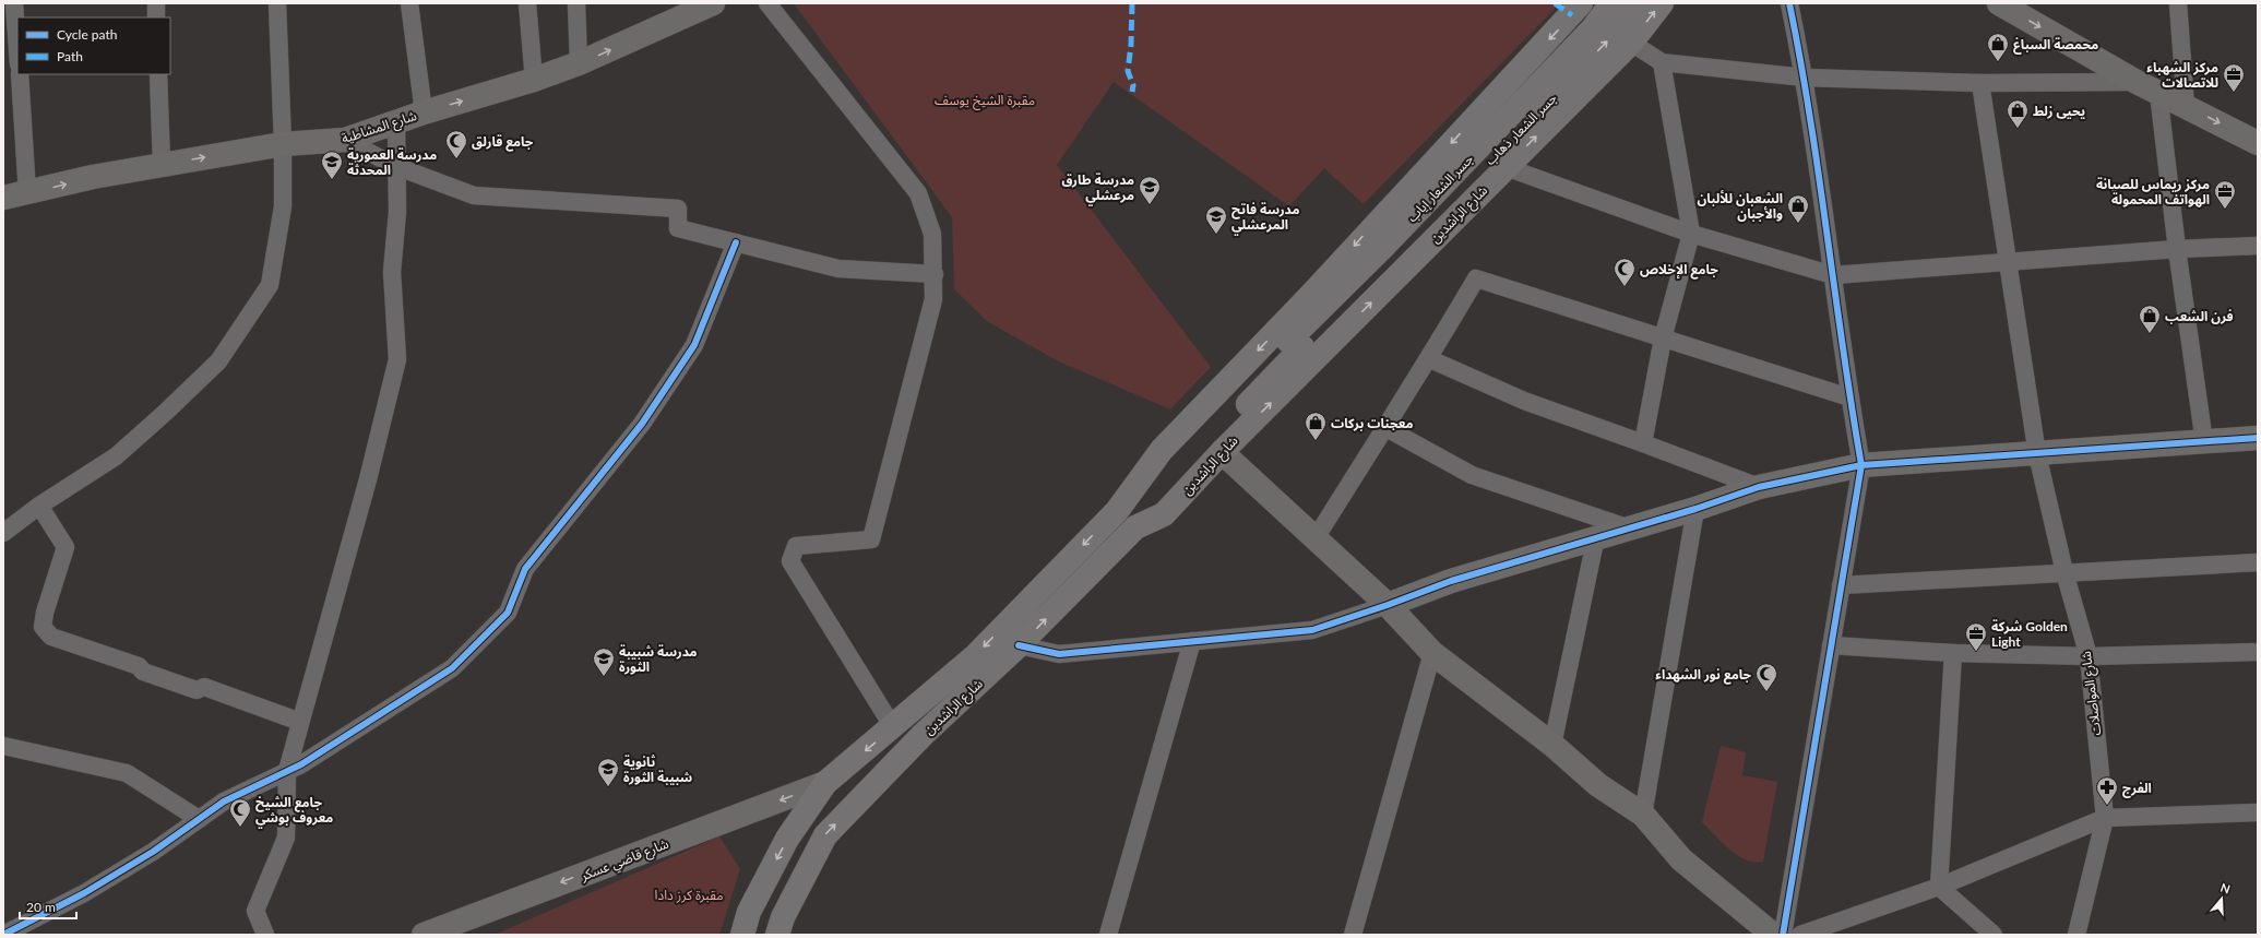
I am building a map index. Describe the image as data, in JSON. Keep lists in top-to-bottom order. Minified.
{"streets":{"main road":["شارع المشاطية","جسر الشعار ذهاب","جسر الشعار إياب","شارع الراشدين","شارع قاضي عسكر"],"street":["شارع المواصلات"]},"crossings":[["جسر الشعار ذهاب","جسر الشعار إياب"],["شارع الراشدين","شارع قاضي عسكر"]],"one_way":["شارع المشاطية","جسر الشعار ذهاب","شارع قاضي عسكر"],"parks":["مقبرة الشيخ يوسف","مقبرة كرز دادا"],"places":{"shop":["محمصة السباغ","يحيى زلط","الشعبان للألبان والأجبان","فرن الشعب","معجنات بركات"],"office":["مركز الشهباء للاتصالات","مركز ريماس للصيانة الهواتف المحمولة","شركة Golden Light"],"mosque":["جامع قارلق","جامع الإخلاص","جامع نور الشهداء","جامع الشيخ معروف بوشي"],"school or university":["مدرسة العمورية المحدثة","مدرسة طارق مرعشلي","مدرسة فاتح المرعشلي","مدرسة شبيبة الثورة","ثانوية شبيبة الثورة"],"pharmacy":["الفرج"]},"legend":["Cycle path","Path"],"scale_bar":"20 m","north":"top"}
